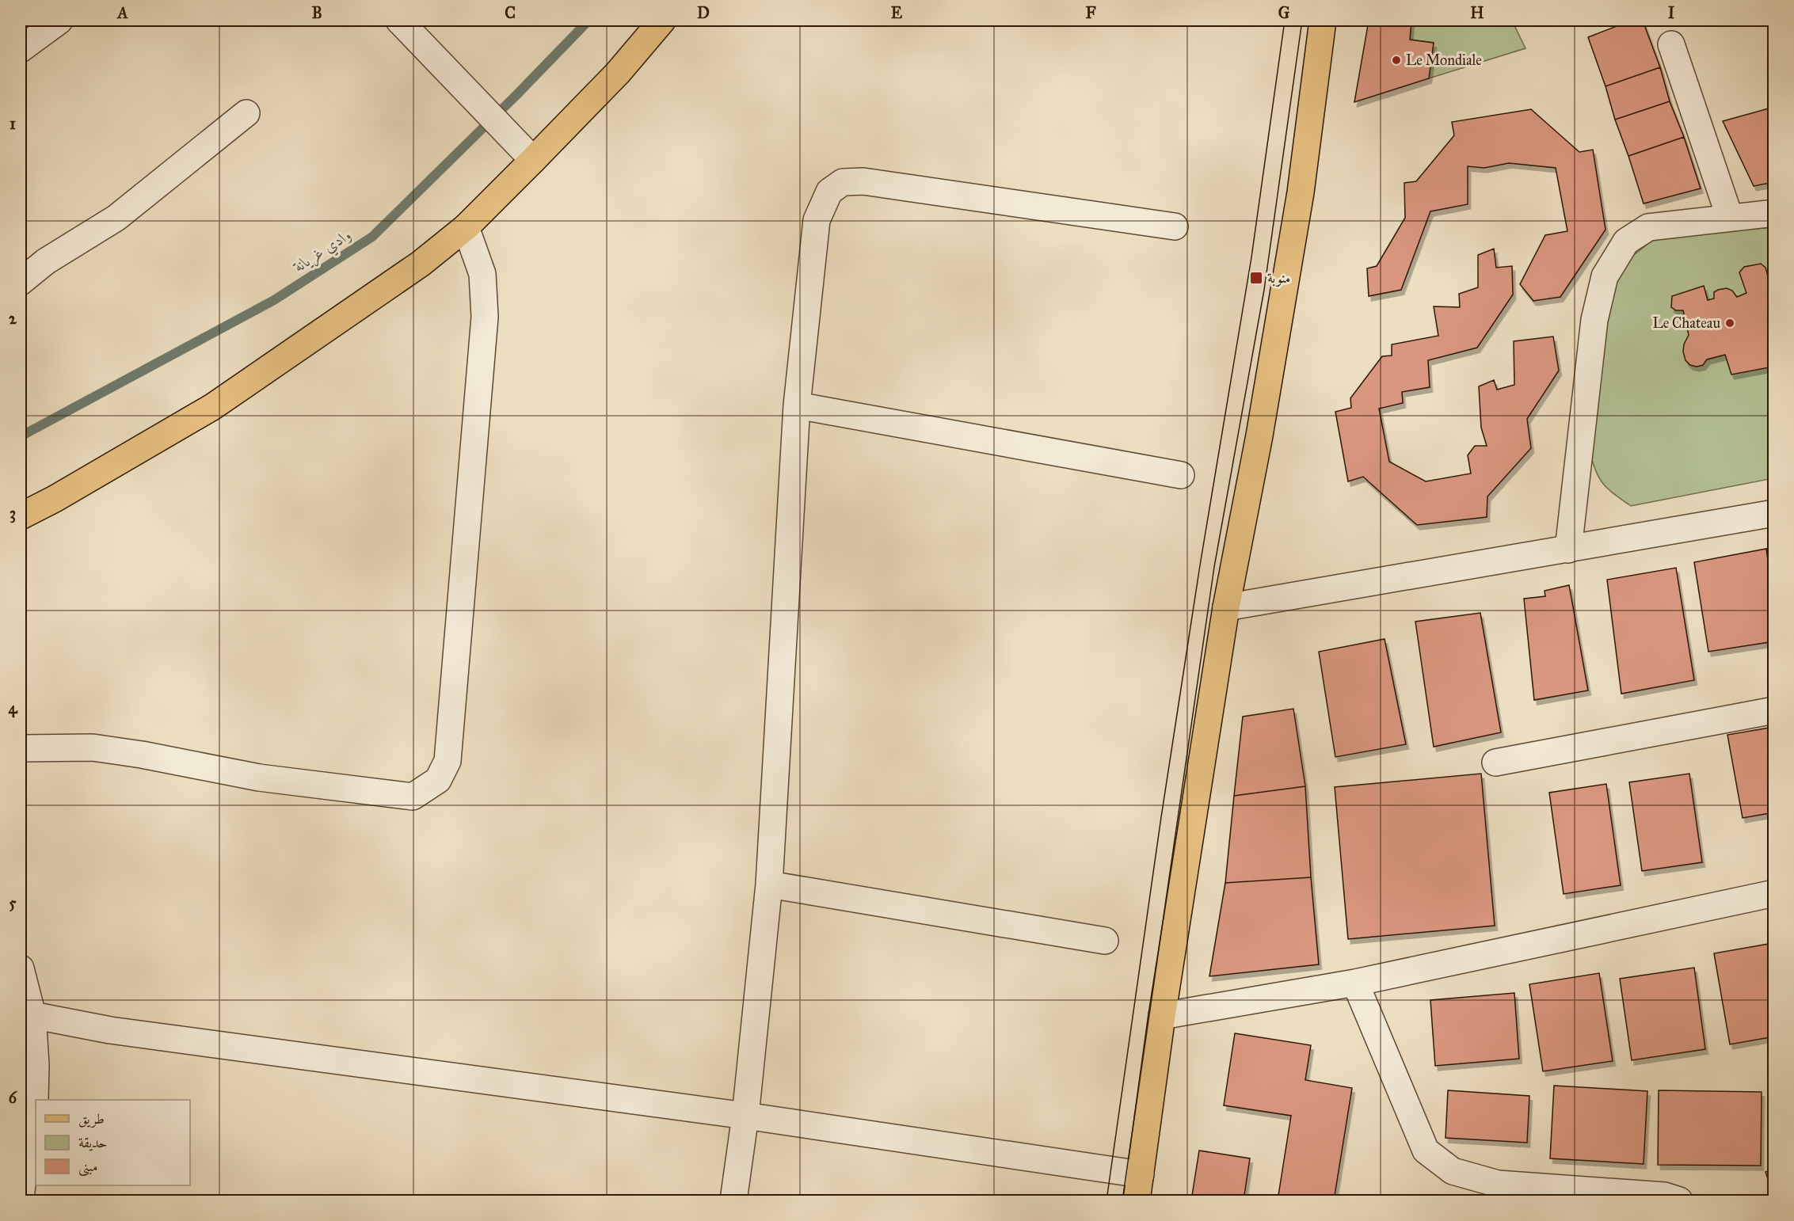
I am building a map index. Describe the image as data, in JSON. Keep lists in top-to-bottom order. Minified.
{"water":["وادي غريانة"],"places":{"other":["Le Mondiale","Le Chateau"],"transit":["منوبة"]},"legend":["طريق","حديقة","مبنى"],"grid":{"columns":["A","B","C","D","E","F","G","H","I"],"rows":["1","2","3","4","5","6"]}}
